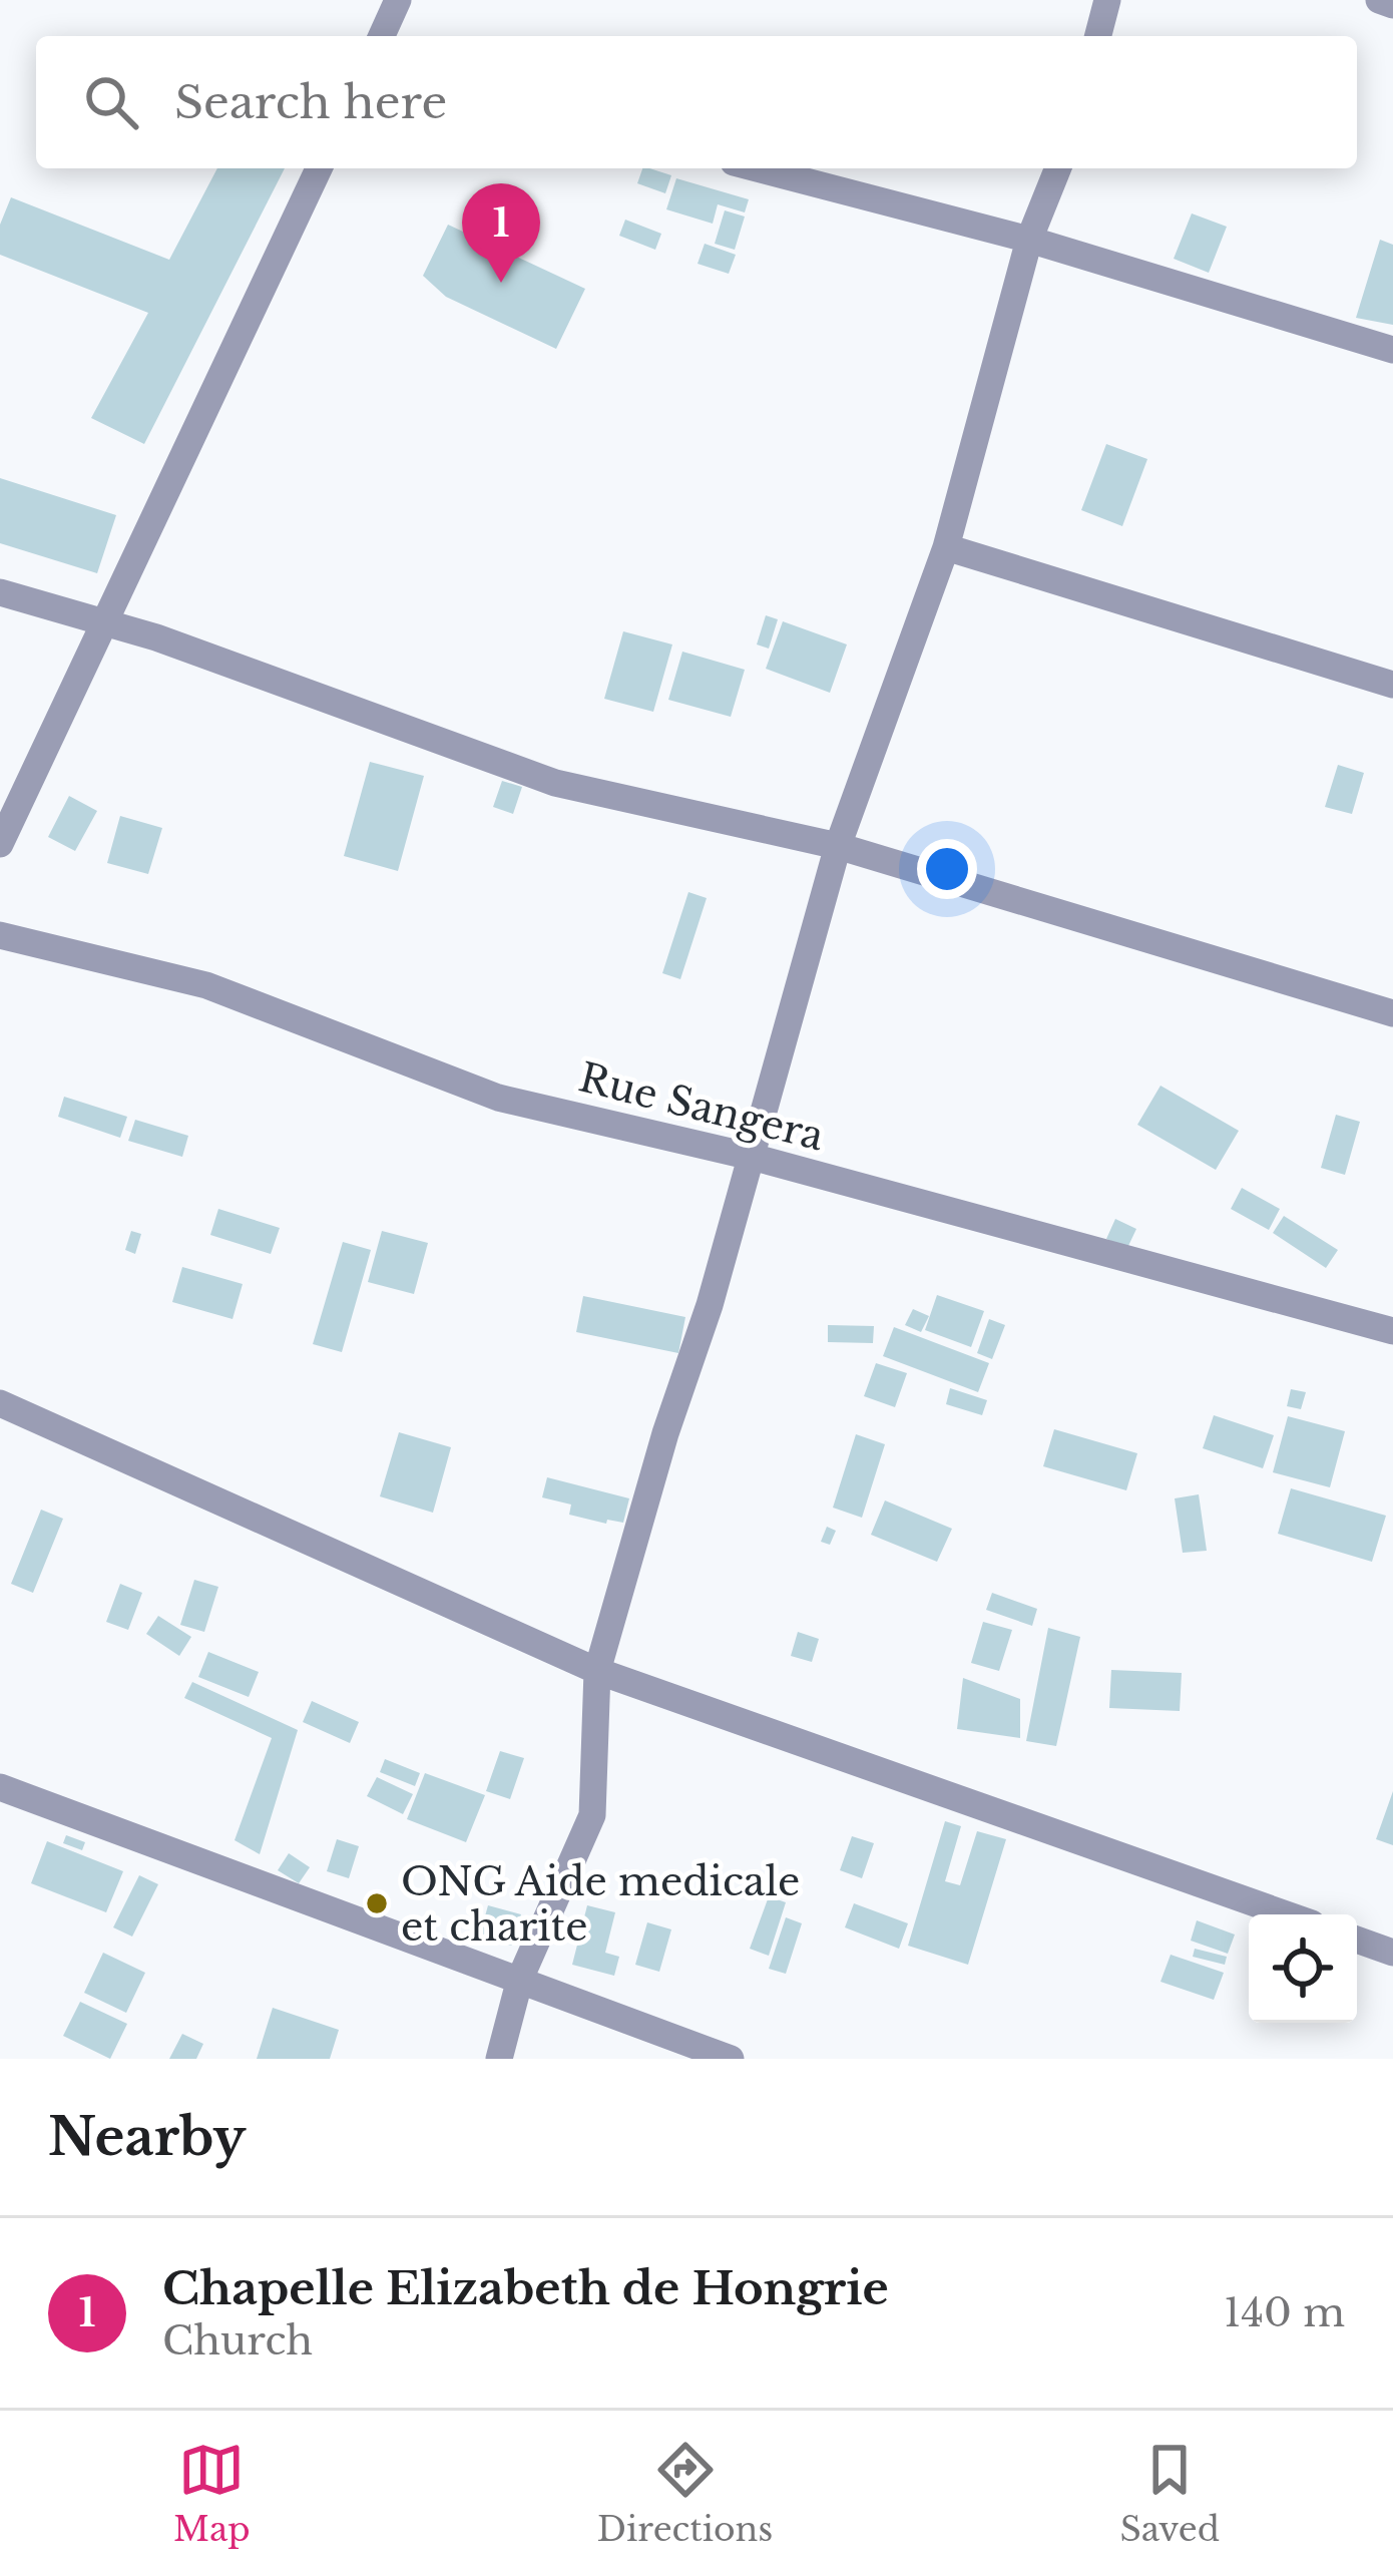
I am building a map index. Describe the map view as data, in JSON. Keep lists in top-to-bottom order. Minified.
{"streets":{"street":["Rue Sangera"]},"places":["ONG Aide medicale et charite"],"page":{"search":"Search here","pins":"1","heading":"Nearby","list":[{"mark":"1","name":"Chapelle Elizabeth de Hongrie","note":"Church","value":"140 m"}],"nav":["Map","Directions","Saved"]}}
